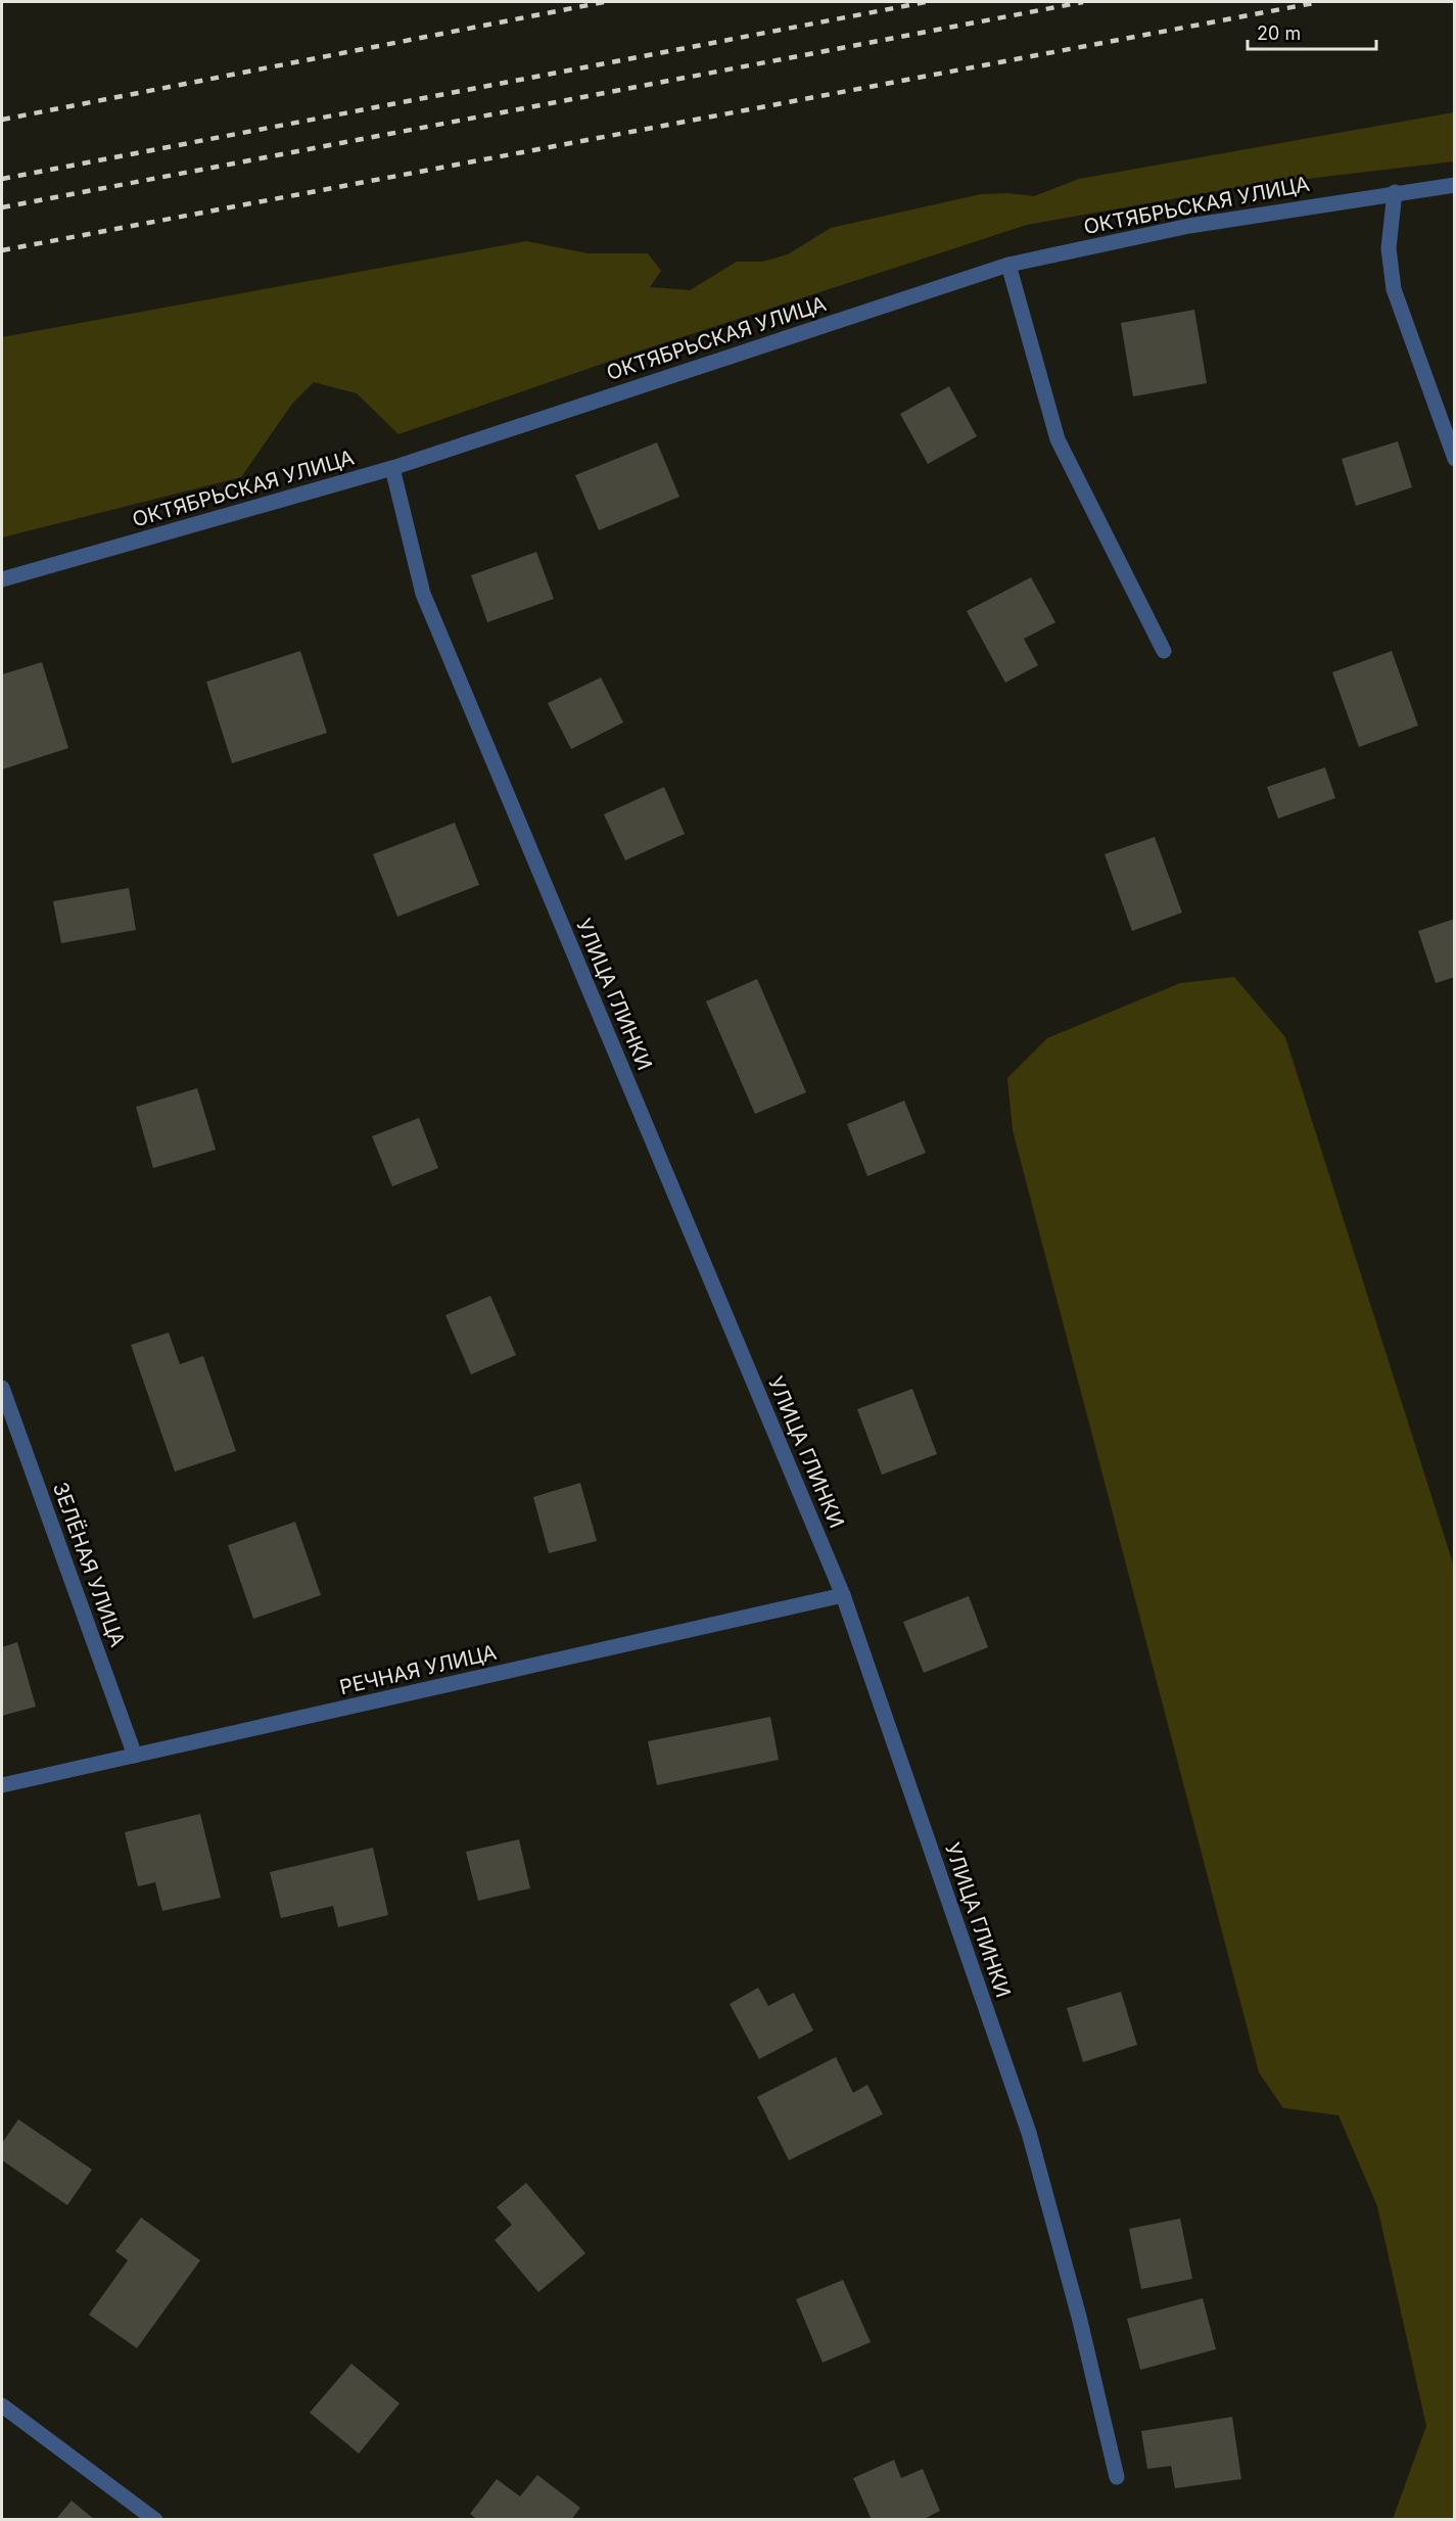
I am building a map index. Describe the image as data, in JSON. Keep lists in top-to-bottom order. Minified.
{"streets":{"street":["ОКТЯБРЬСКАЯ УЛИЦА","УЛИЦА ГЛИНКИ","ЗЕЛЁНАЯ УЛИЦА","РЕЧНАЯ УЛИЦА"]},"crossings":[["ОКТЯБРЬСКАЯ УЛИЦА","УЛИЦА ГЛИНКИ"],["УЛИЦА ГЛИНКИ","РЕЧНАЯ УЛИЦА"],["ЗЕЛЁНАЯ УЛИЦА","РЕЧНАЯ УЛИЦА"]],"scale_bar":"20 m"}
